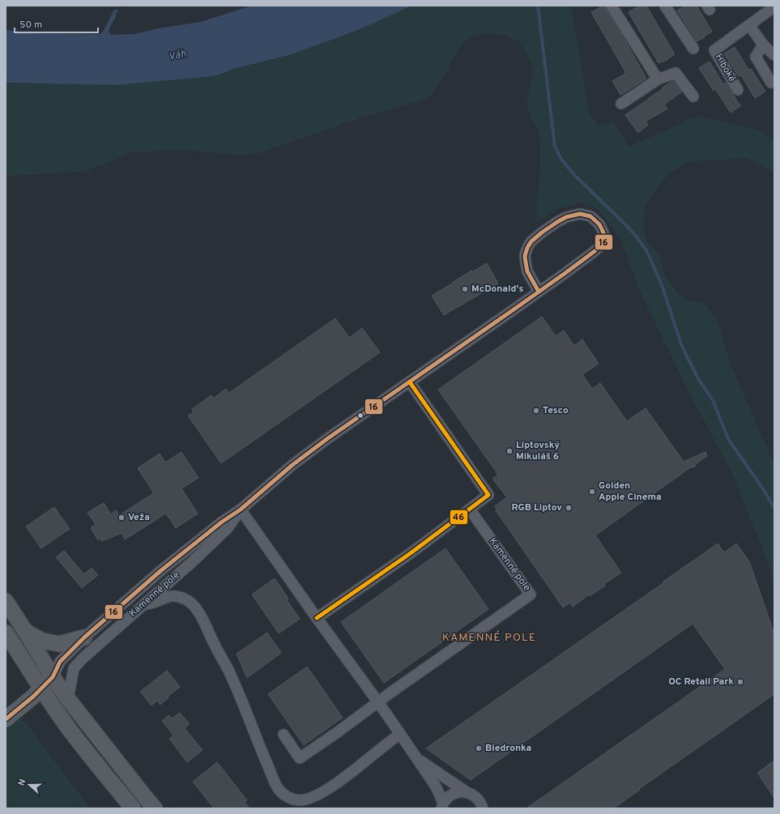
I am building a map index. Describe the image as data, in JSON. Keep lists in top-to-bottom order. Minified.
{"streets":{"street":["Hlboké","Kamenné pole"]},"districts":["KAMENNÉ POLE"],"water":["Váh"],"places":["McDonald's","Tesco","Liptovský Mikuláš 6","Golden Apple Cinema","RGB Liptov","Veža","OC Retail Park","Biedronka"],"lines":["transit line 16","transit line 46"],"scale_bar":"50 m","north":"left"}
